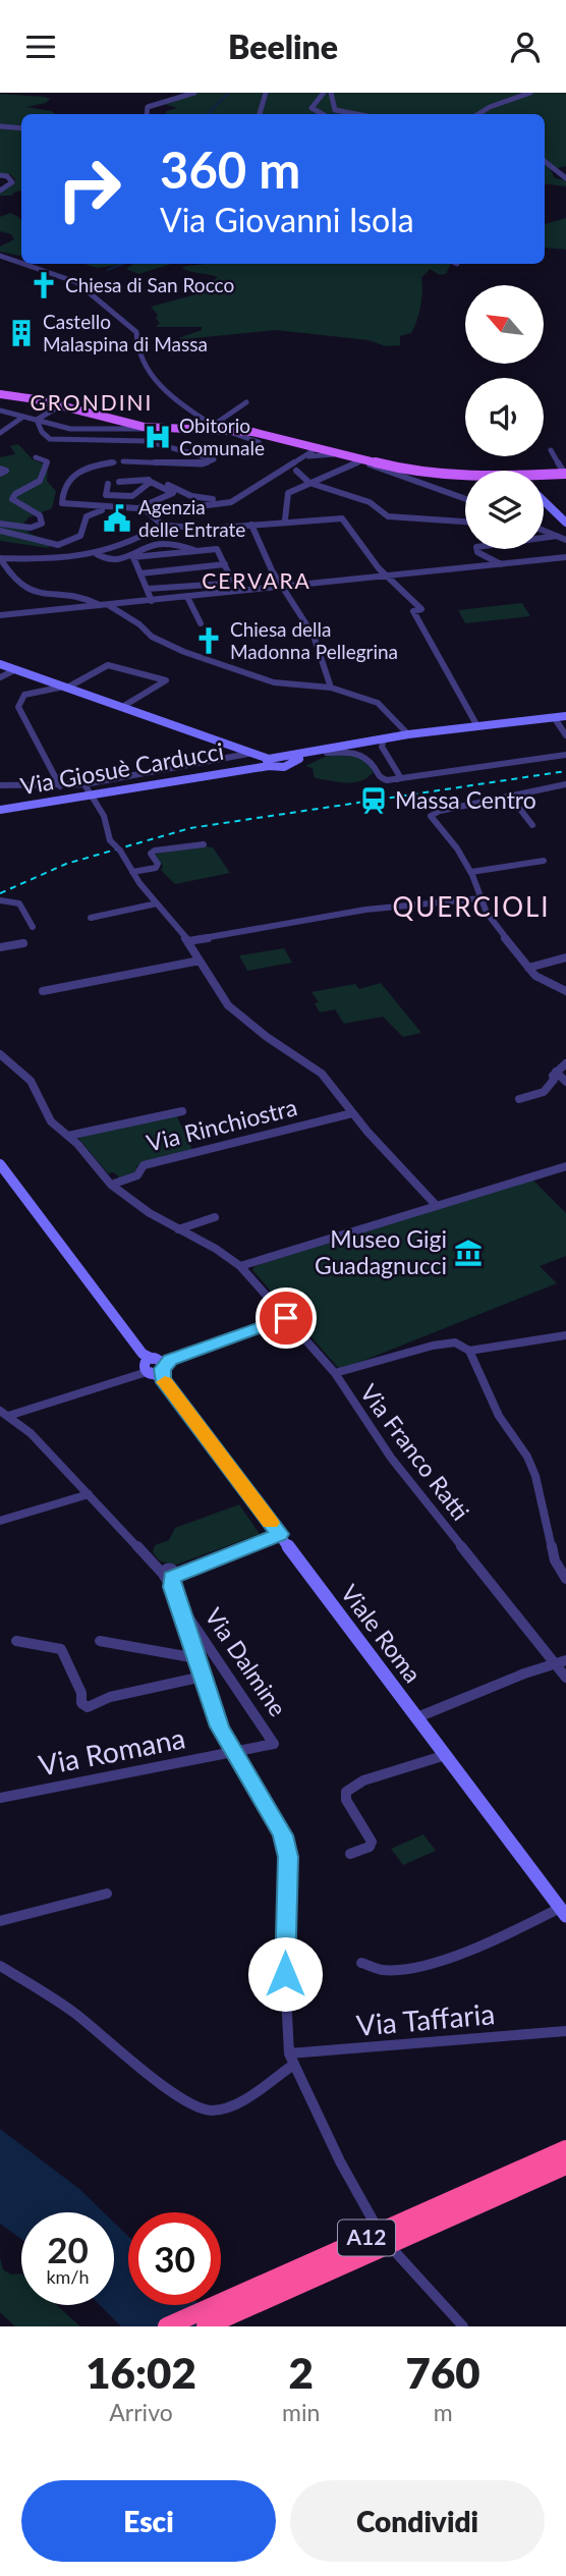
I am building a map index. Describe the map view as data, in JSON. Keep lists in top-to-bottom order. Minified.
{"streets":{"highway":["A12"],"main road":["Via Giosuè Carducci","Viale Roma"],"street":["Via Rinchiostra","Via Franco Ratti","Via Dalmine","Via Romana","Via Taffaria"]},"crossings":[["Via Giosuè Carducci","Via Rinchiostra"],["Via Rinchiostra","Via Franco Ratti"],["Via Dalmine","Via Romana"]],"districts":["GRONDINI","CERVARA","QUERCIOLI"],"places":{"church":["Chiesa di San Rocco","Chiesa della Madonna Pellegrina"],"building":["Castello Malaspina di Massa"],"hospital":["Obitorio Comunale"],"public building":["Agenzia delle Entrate"],"station":["Massa Centro"],"museum":["Museo Gigi Guadagnucci"]},"north":"top left","page":{"header":"Beeline","turn":["360 m","Via Giovanni Isola"],"speed":"20 km/h","limit":"30","eta":["16:02","Arrivo","2","min","760","m"],"buttons":["Esci","Condividi"]}}
